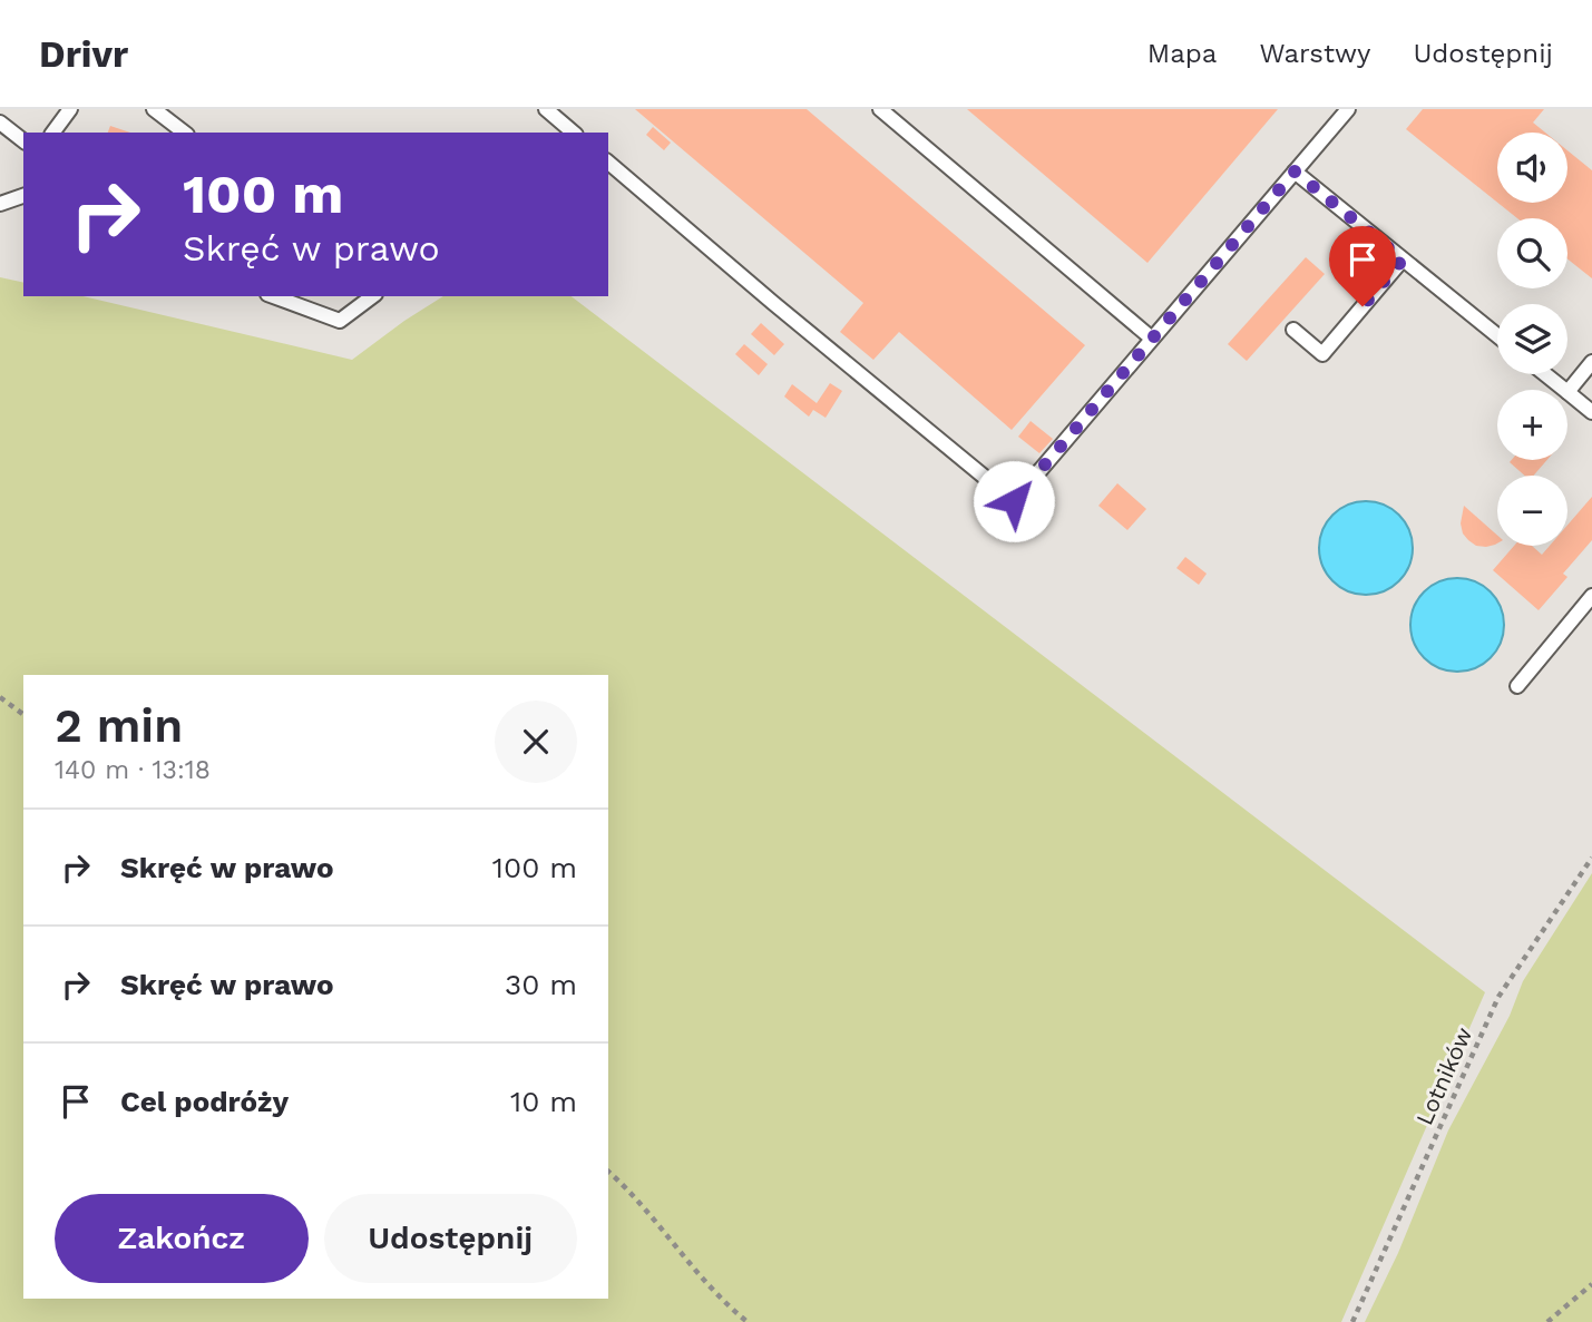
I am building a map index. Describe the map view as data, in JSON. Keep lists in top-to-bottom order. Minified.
{"streets":{"path":["Lotników"]},"page":{"header":"Drivr","nav":["Mapa","Warstwy","Udostępnij"],"map_buttons":["+","−"],"turn":["100 m","Skręć w prawo"],"heading":["2 min","140 m · 13:18"],"list":[{"name":"Skręć w prawo","value":"100 m"},{"name":"Skręć w prawo","value":"30 m"},{"name":"Cel podróży","value":"10 m"}],"buttons":["Zakończ","Udostępnij"]}}
